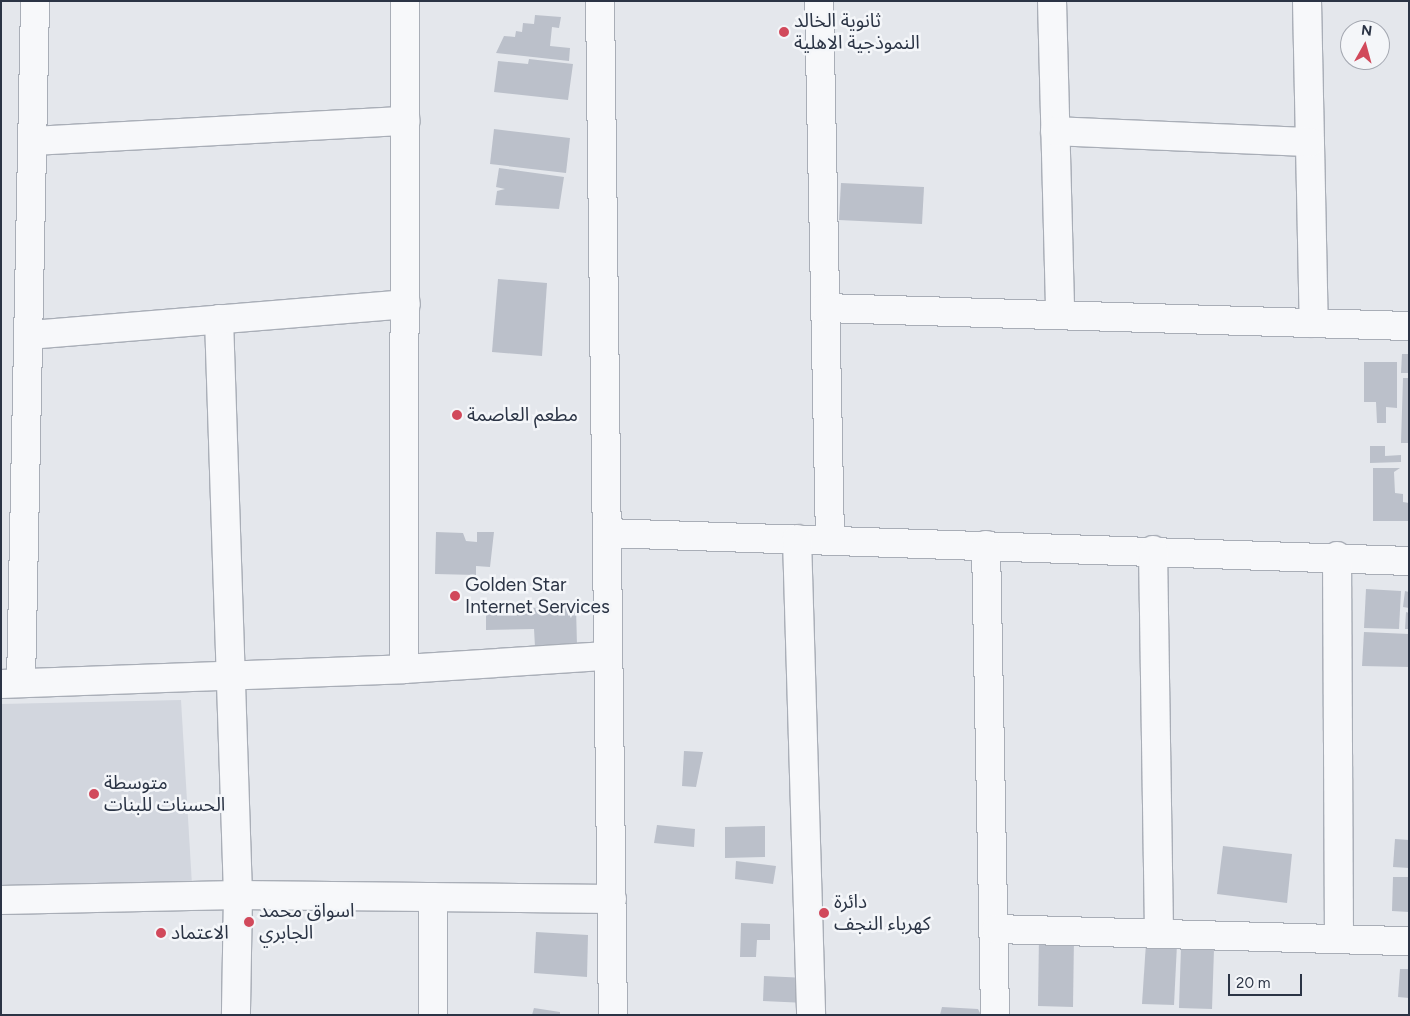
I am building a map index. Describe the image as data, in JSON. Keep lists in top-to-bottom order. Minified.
{"places":["ثانوية الخالد النموذجية الاهلية","مطعم العاصمة","Golden Star Internet Services","متوسطة الحسنات للبنات","دائرة كهرباء النجف","اسواق محمد الجابري","الاعتماد"],"scale_bar":"20 m","north":"top"}
